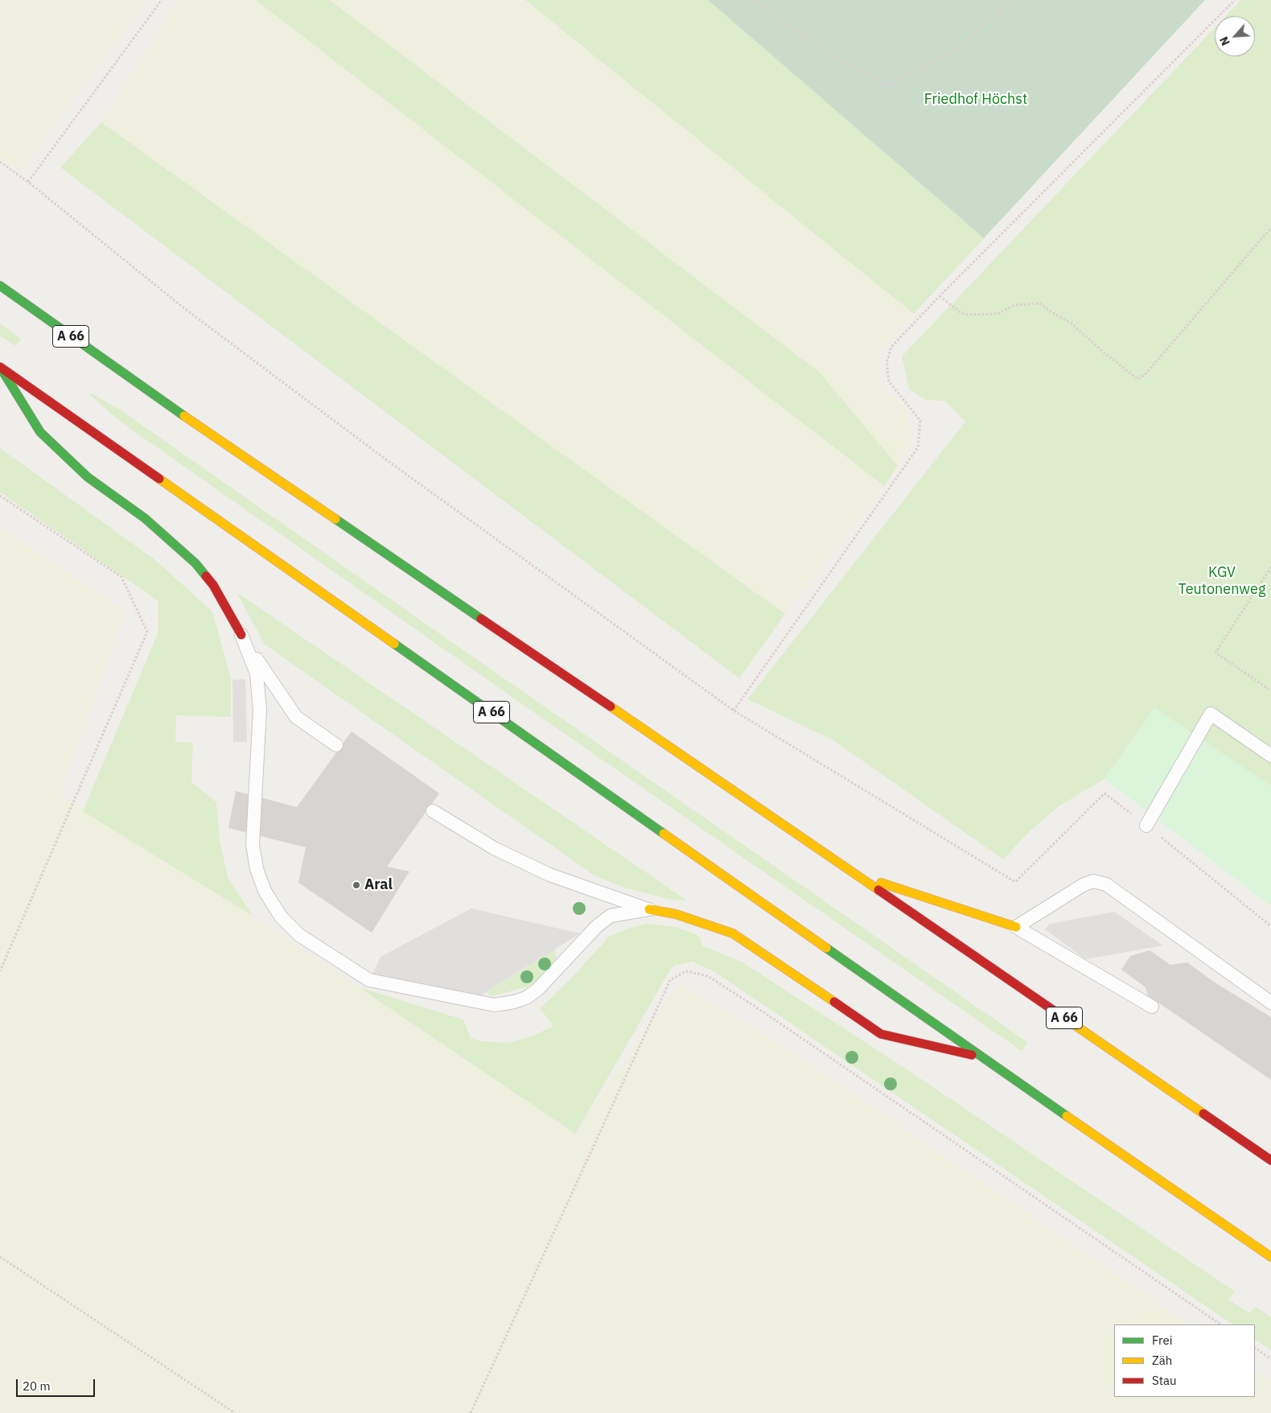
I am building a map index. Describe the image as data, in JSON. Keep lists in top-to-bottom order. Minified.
{"streets":{"highway":["A 66"]},"parks":["Friedhof Höchst","KGV Teutonenweg"],"places":["Aral"],"legend":["Frei","Zäh","Stau"],"scale_bar":"20 m","north":"bottom left"}
